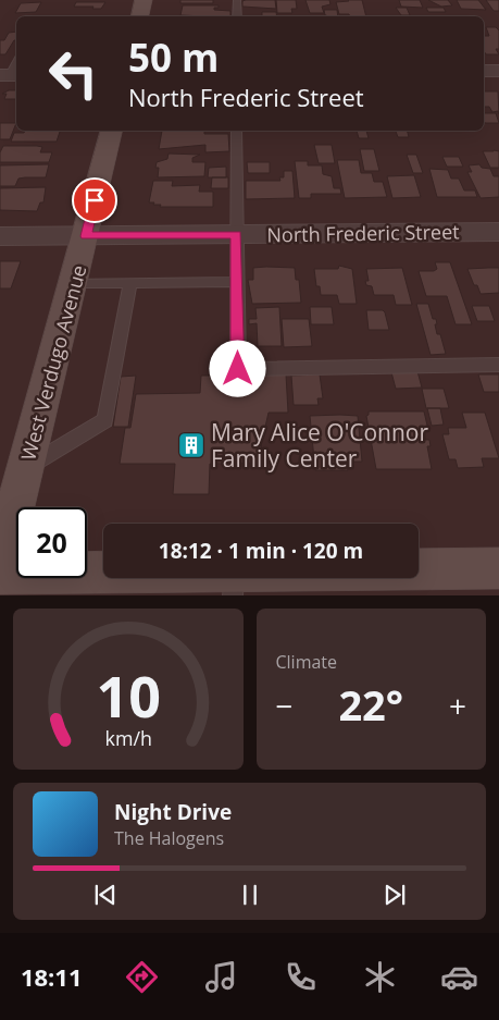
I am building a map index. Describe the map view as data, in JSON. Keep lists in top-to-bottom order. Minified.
{"streets":{"main road":["West Verdugo Avenue"],"street":["North Frederic Street"]},"crossings":[["North Frederic Street","West Verdugo Avenue"]],"places":{"building":["Mary Alice O'Connor Family Center"]},"page":{"turn":["50 m","North Frederic Street"],"limit":"20","trip":"18:12 · 1 min · 120 m","tile":"Climate","heat":["−","22°","+"],"song":["Night Drive","The Halogens"],"tabs":"18:11","gauge":["10","km/h"]}}
